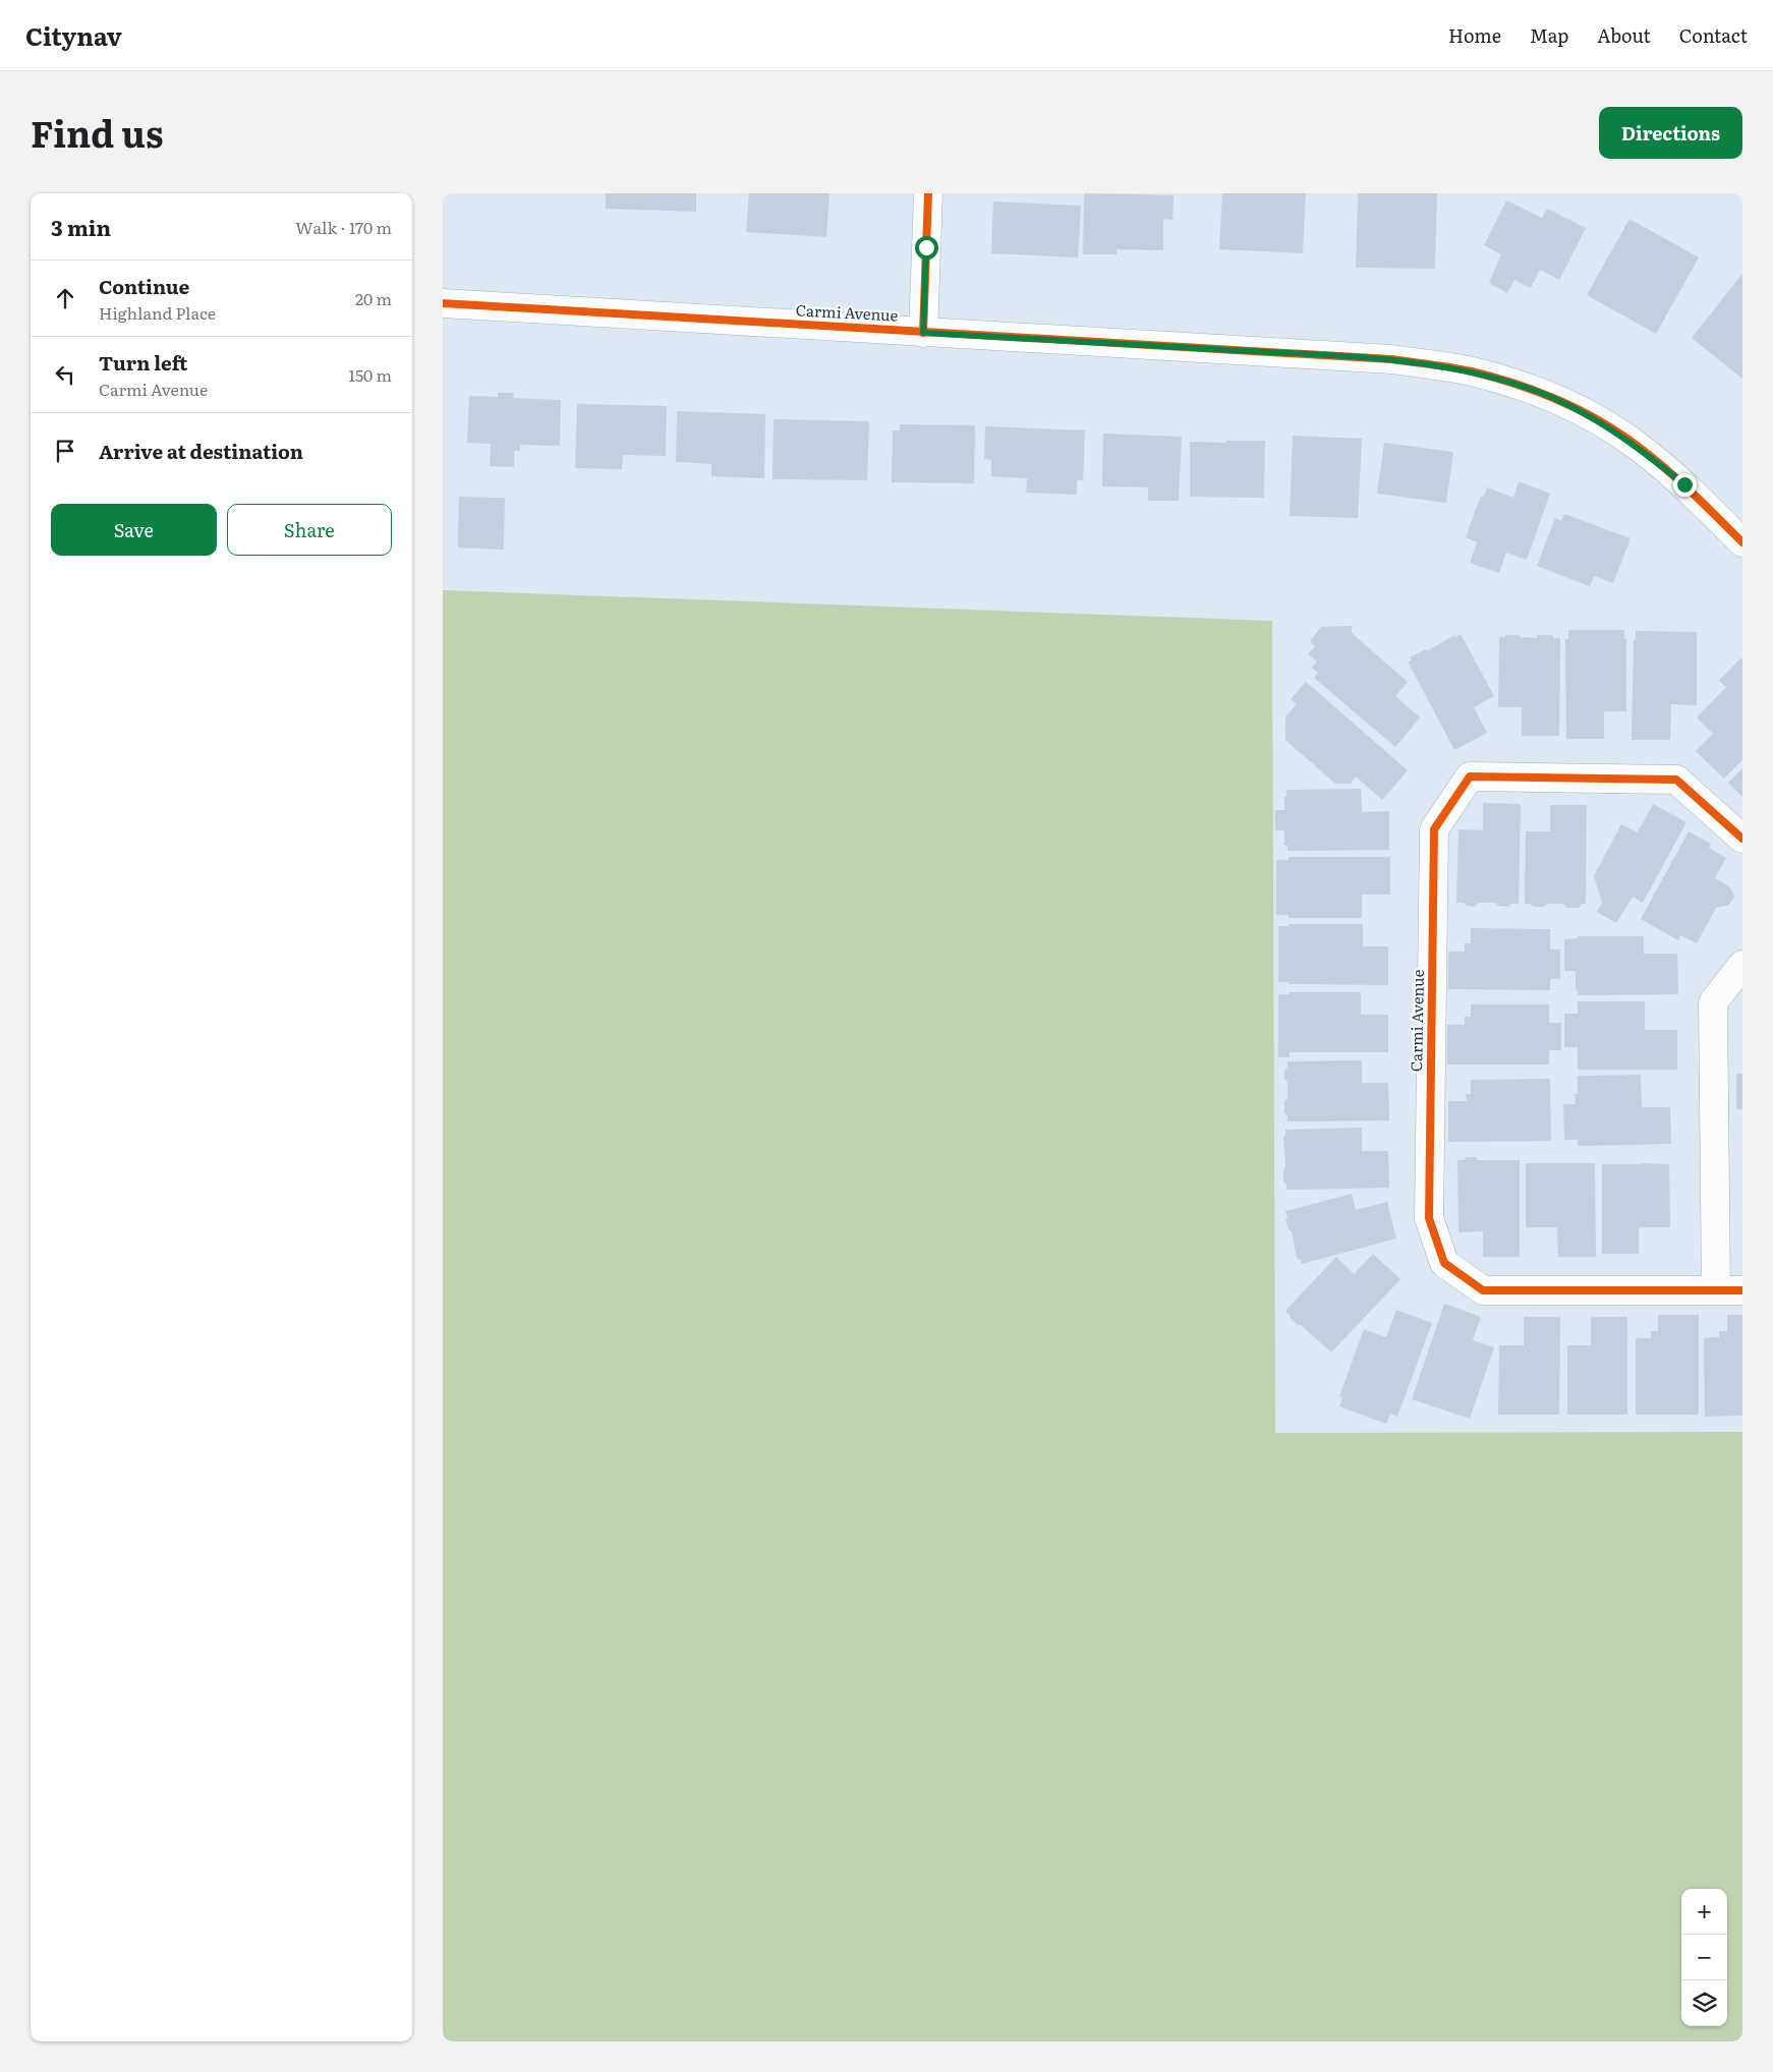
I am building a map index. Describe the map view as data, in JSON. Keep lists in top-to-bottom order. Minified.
{"streets":{"street":["Carmi Avenue"]},"page":{"header":"Citynav","nav":["Home","Map","About","Contact"],"title":"Find us","buttons":["Directions",["Save","Share"]],"heading":["3 min","Walk · 170 m"],"list":[["Continue","Highland Place","20 m"],["Turn left","Carmi Avenue","150 m"],"Arrive at destination"],"map_buttons":["+","−"]}}
